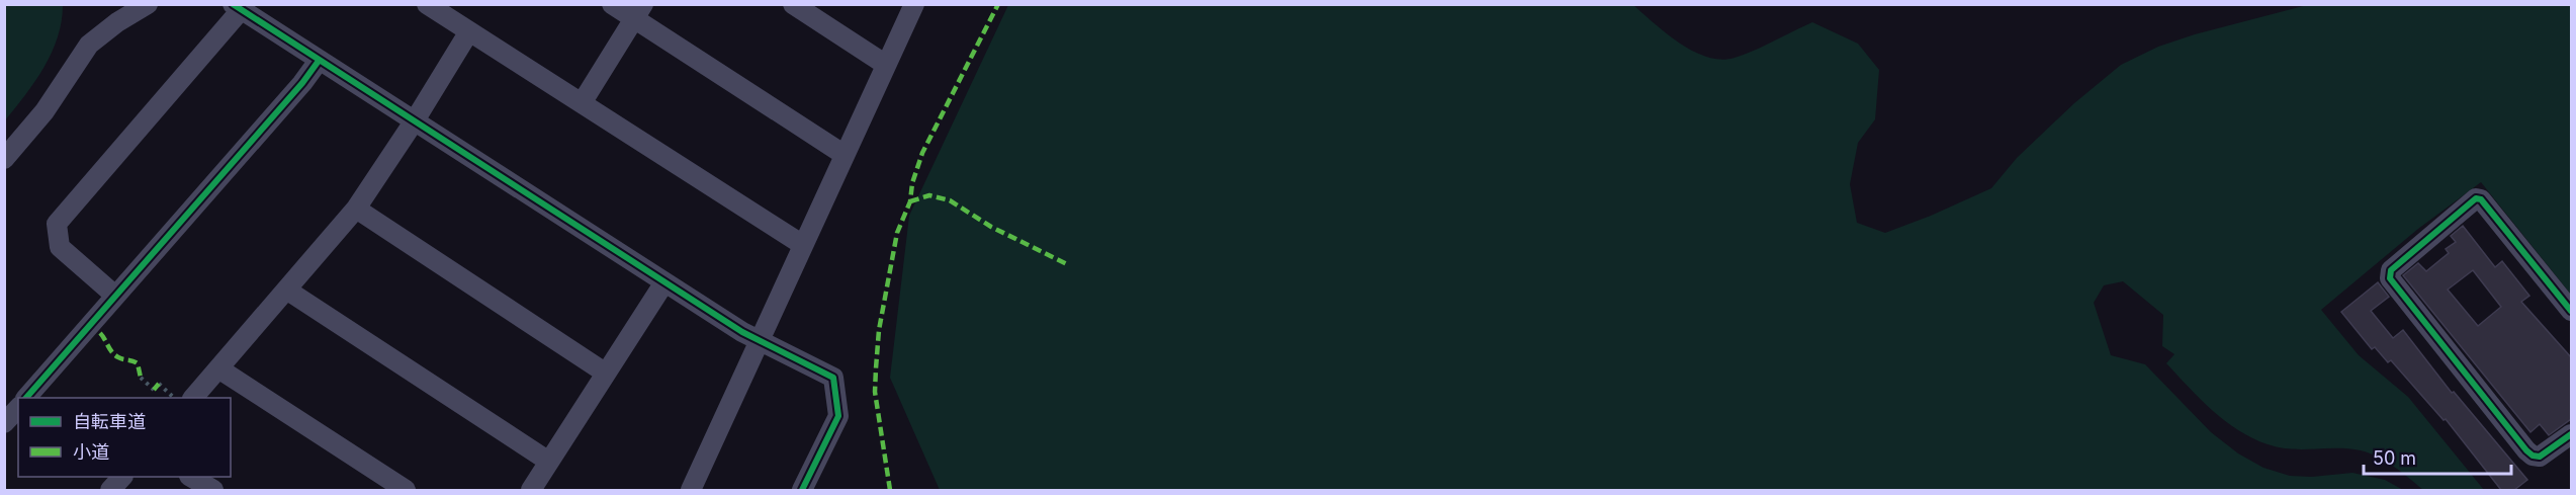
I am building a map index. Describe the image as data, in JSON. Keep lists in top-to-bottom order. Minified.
{"legend":["自転車道","小道"],"scale_bar":"50 m"}
